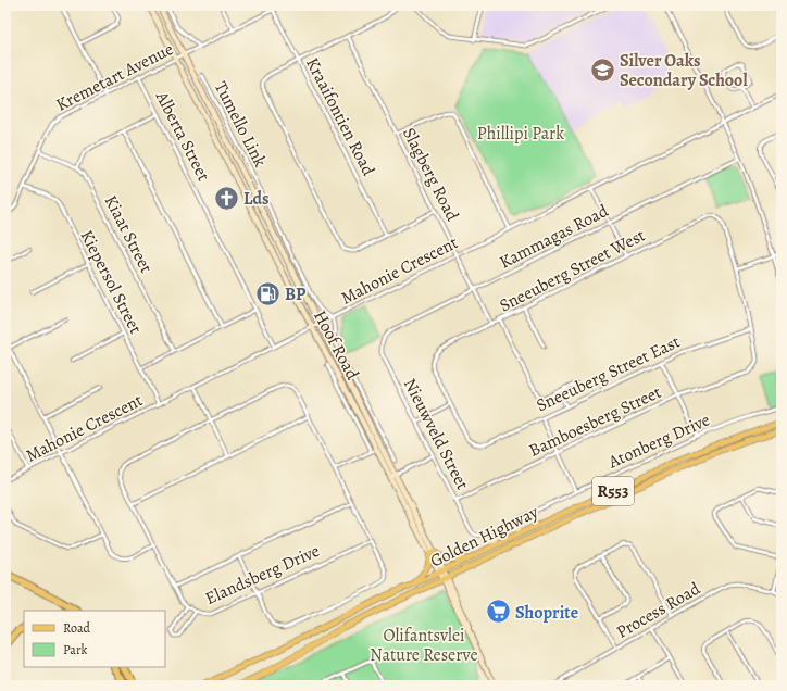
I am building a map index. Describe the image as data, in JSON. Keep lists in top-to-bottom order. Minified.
{"streets":{"main road":["Hoof Road","R553","Golden Highway"],"street":["Kremetart Avenue","Kraaifontien Road","Tumello Link","Alberta Street","Slagberg Road","Kiaat Street","Kammagas Road","Mahonie Crescent","Sneeuberg Street West","Kiepersol Street","Sneeuberg Street East","Bamboesberg Street","Nieuwveld Street","Atonberg Drive","Elandsberg Drive","Process Road"]},"crossings":[["Kremetart Avenue","Kraaifontien Road"],["Kremetart Avenue","Alberta Street"],["Kremetart Avenue","Kiepersol Street"],["Kremetart Avenue","Hoof Road"],["Tumello Link","Mahonie Crescent"],["Alberta Street","Mahonie Crescent"],["Slagberg Road","Kammagas Road"],["Slagberg Road","Mahonie Crescent"],["Slagberg Road","Sneeuberg Street West"],["Kammagas Road","Nieuwveld Street"],["Mahonie Crescent","Kiepersol Street"],["Mahonie Crescent","Hoof Road"],["Sneeuberg Street West","Sneeuberg Street East"],["Hoof Road","Golden Highway"],["Sneeuberg Street East","Bamboesberg Street"],["Bamboesberg Street","Nieuwveld Street"],["Nieuwveld Street","Atonberg Drive"]],"parks":["Phillipi Park","Olifantsvlei Nature Reserve"],"places":{"school or university":["Silver Oaks Secondary School"],"church":["Lds"],"fuel station":["BP"],"supermarket":["Shoprite"]},"legend":["Road","Park"]}
